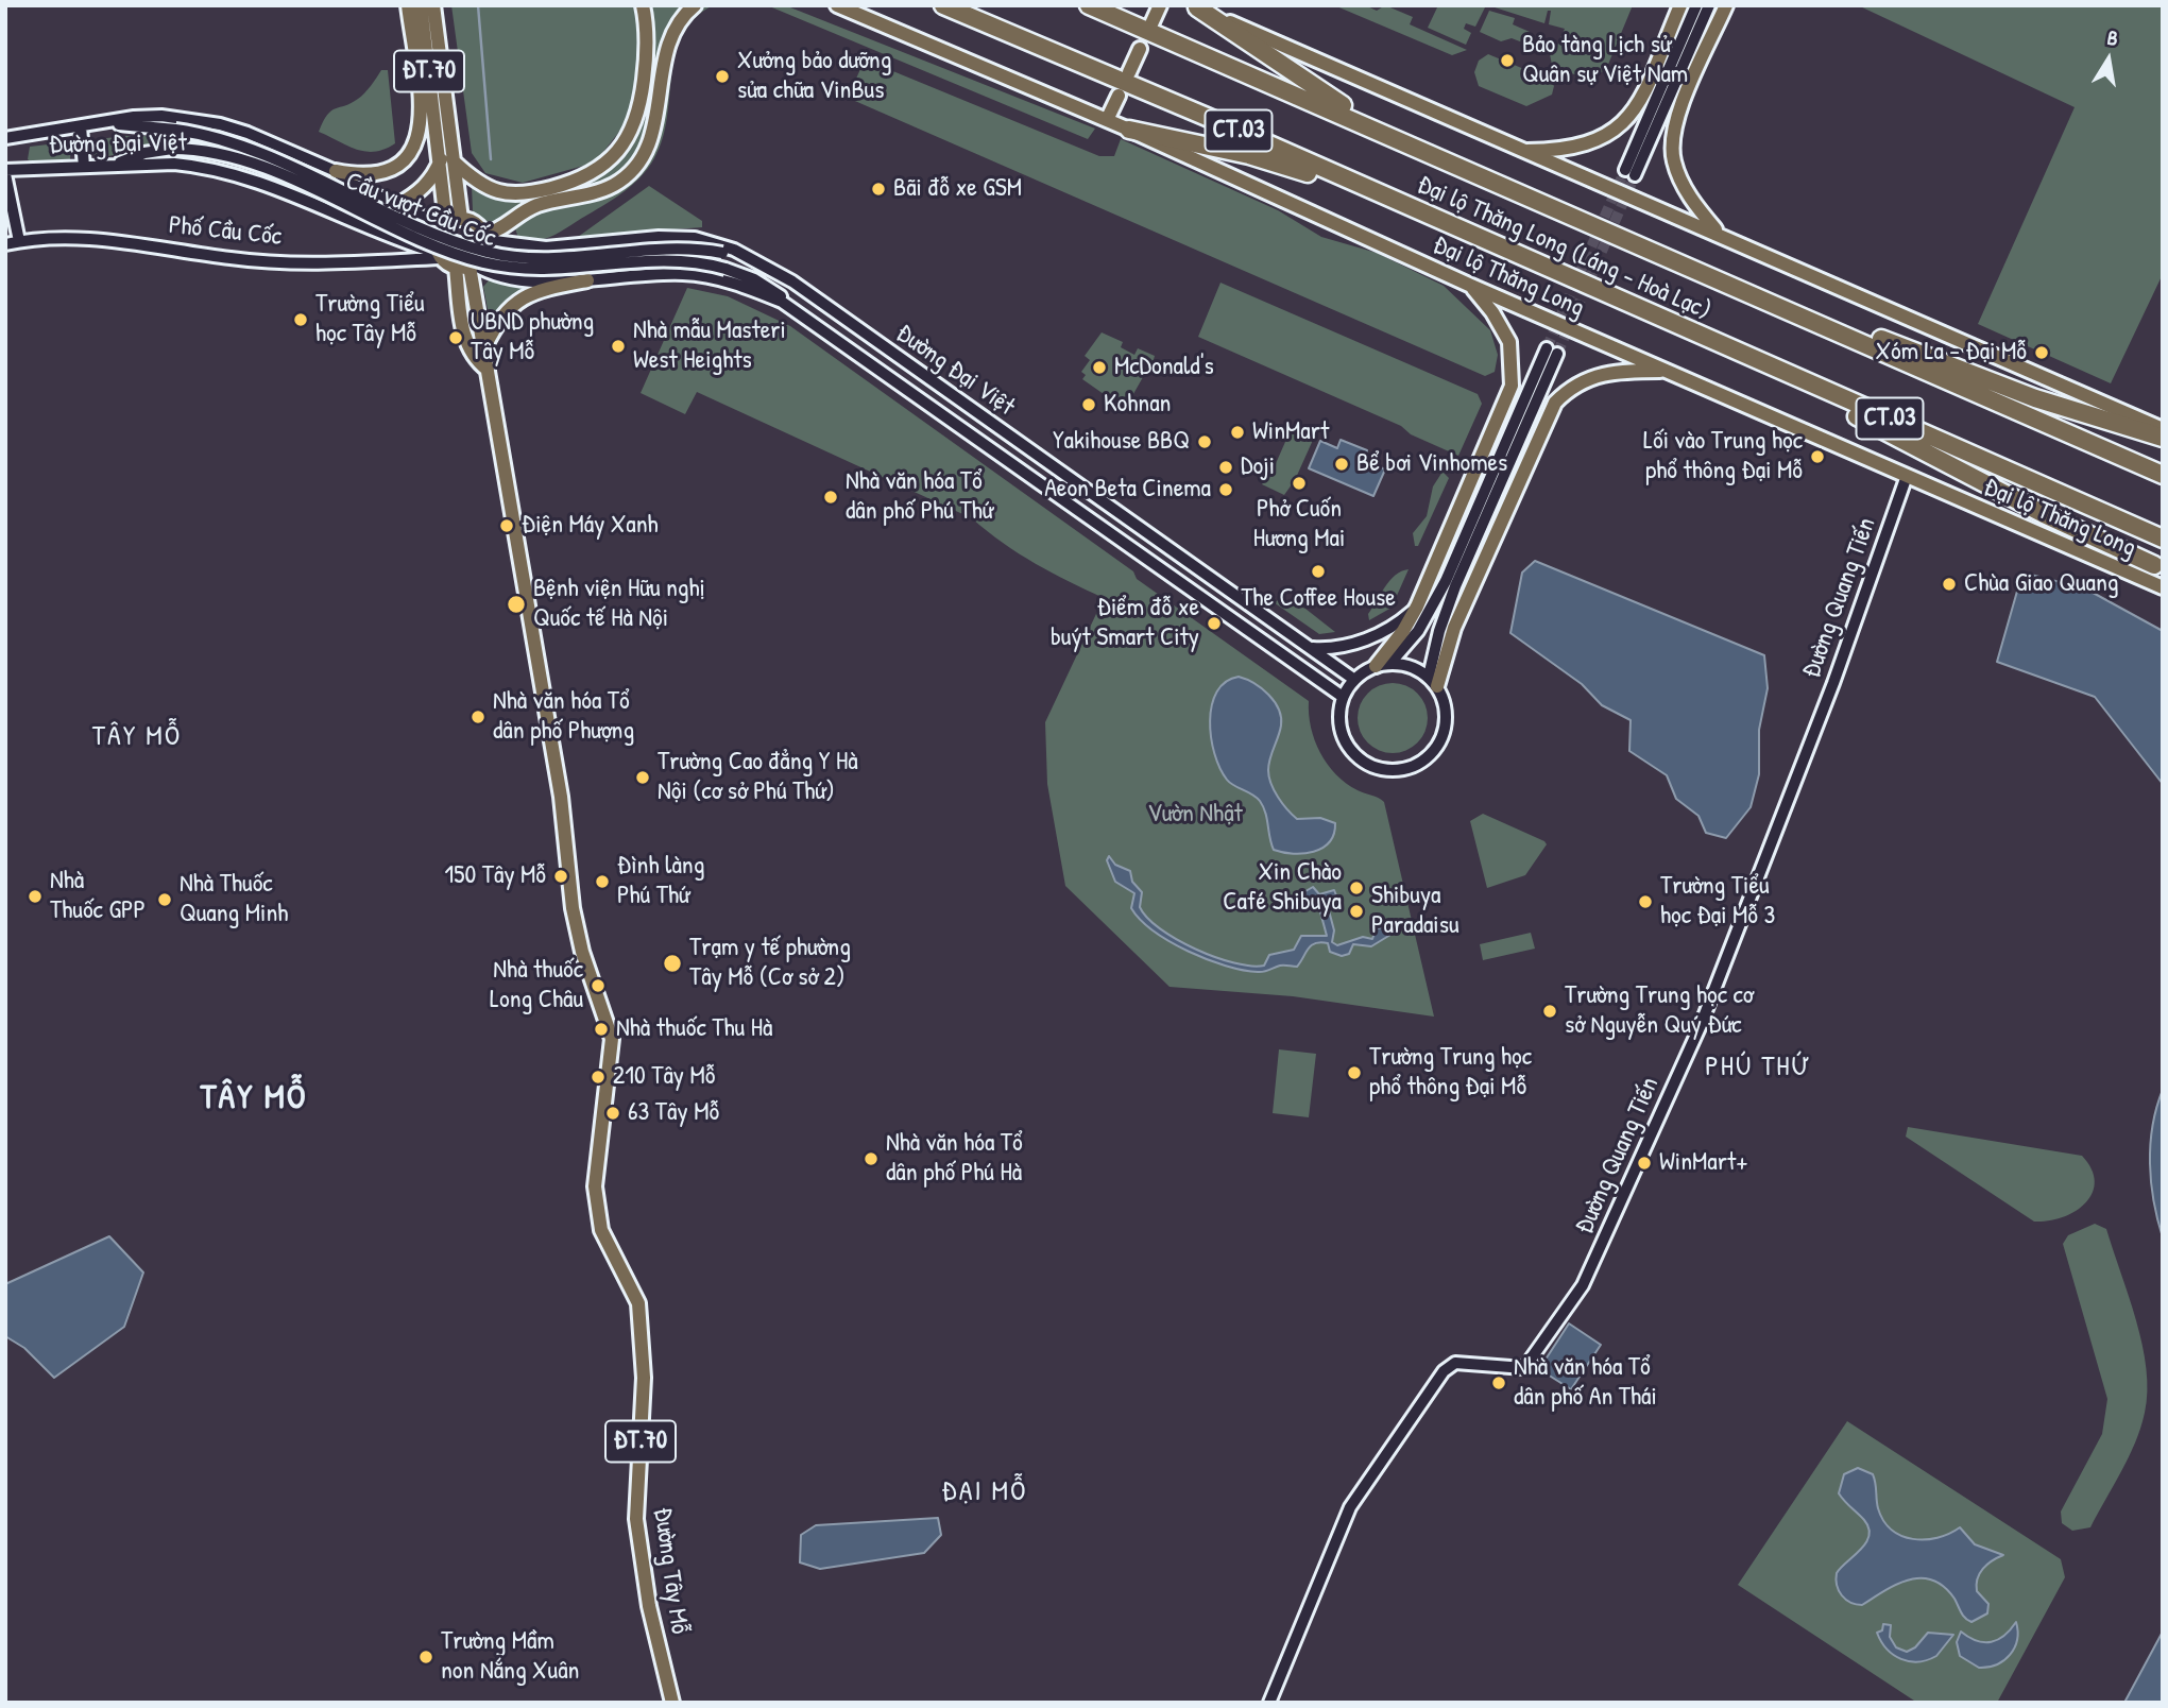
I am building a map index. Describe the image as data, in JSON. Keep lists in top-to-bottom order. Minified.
{"streets":{"highway":["CT.03","Đại lộ Thăng Long (Láng - Hoà Lạc)"],"main road":["ĐT.70","Đại lộ Thăng Long","Đường Tây Mỗ"],"street":["Đường Đại Việt","Cầu vượt Cầu Cốc","Phố Cầu Cốc","Đường Quang Tiến"]},"crossings":[["ĐT.70","Đường Đại Việt"],["ĐT.70","Phố Cầu Cốc"],["ĐT.70","Đường Tây Mỗ"],["Đường Đại Việt","Cầu vượt Cầu Cốc"],["Đường Đại Việt","Phố Cầu Cốc"],["Đại lộ Thăng Long","Đường Quang Tiến"]],"districts":["TÂY MỖ","PHÚ THỨ","TÂY MỖ","ĐẠI MỖ"],"parks":["Vườn Nhật"],"places":["Bảo tàng Lịch sử Quân sự Việt Nam","Xưởng bảo dưỡng sửa chữa VinBus","Bãi đỗ xe GSM","Trường Tiểu học Tây Mỗ","UBND phường Tây Mỗ","Nhà mẫu Masteri West Heights","Xóm La - Đại Mỗ","McDonald's","Kohnan","WinMart","Yakihouse BBQ","Lối vào Trung học phổ thông Đại Mỗ","Bể bơi Vinhomes","Doji","Phở Cuốn Hương Mai","Aeon Beta Cinema","Nhà văn hóa Tổ dân phố Phú Thứ","Điện Máy Xanh","The Coffee House","Chùa Giao Quang","Bệnh viện Hữu nghị Quốc tế Hà Nội","Điểm đỗ xe buýt Smart City","Nhà văn hóa Tổ dân phố Phượng","Trường Cao đẳng Y Hà Nội (cơ sở Phú Thứ)","150 Tây Mỗ","Đình làng Phú Thứ","Xin Chào Café Shibuya","Nhà Thuốc GPP","Nhà Thuốc Quang Minh","Trường Tiểu học Đại Mỗ 3","Shibuya Paradaisu","Trạm y tế phường Tây Mỗ (Cơ sở 2)","Nhà thuốc Long Châu","Trường Trung học cơ sở Nguyễn Quý Đức","Nhà thuốc Thu Hà","Trường Trung học phổ thông Đại Mỗ","210 Tây Mỗ","63 Tây Mỗ","Nhà văn hóa Tổ dân phố Phú Hà","WinMart+","Nhà văn hóa Tổ dân phố An Thái","Trường Mầm non Nắng Xuân"],"north":"top"}
